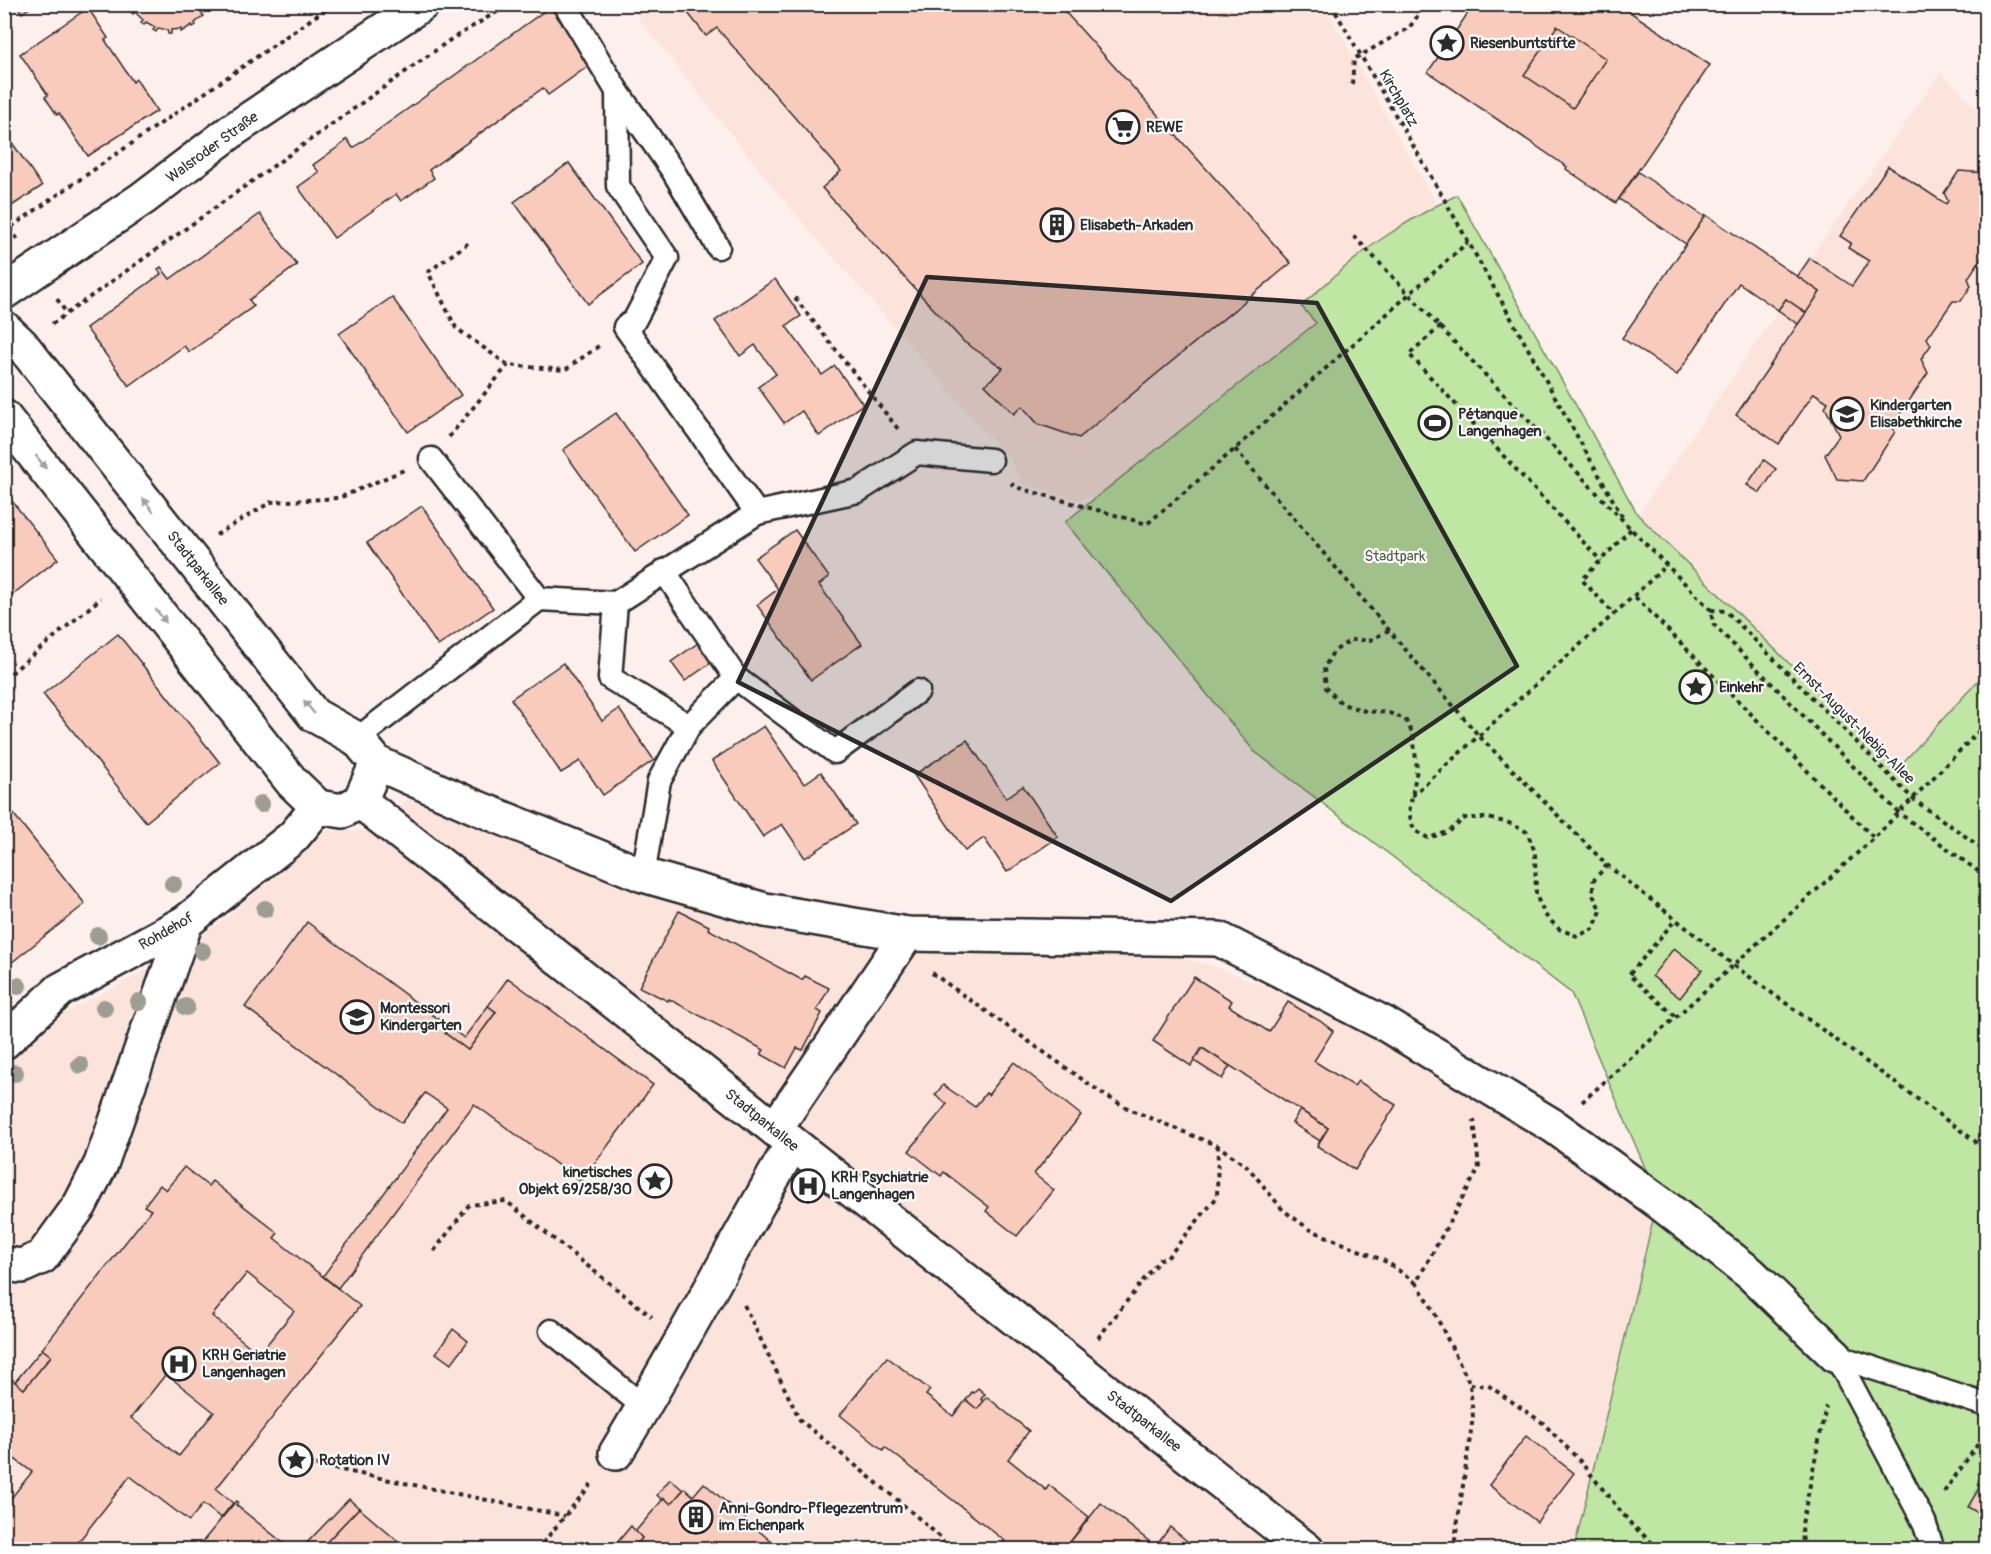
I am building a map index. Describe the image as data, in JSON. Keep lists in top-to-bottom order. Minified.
{"streets":{"street":["Walsroder Straße","Stadtparkallee","Rohdehof"],"path":["Kirchplatz","Ernst-August-Nebig-Allee"]},"parks":["Stadtpark"],"places":{"place":["Riesenbuntstifte","Einkehr","kinetisches Objekt 69/258/30","Rotation IV"],"supermarket":["REWE"],"building":["Elisabeth-Arkaden","Anni-Gondro-Pflegezentrum im Eichenpark"],"school or university":["Kindergarten Elisabethkirche","Montessori Kindergarten"],"sports":["Pétanque Langenhagen"],"hospital":["KRH Psychiatrie Langenhagen","KRH Geriatrie Langenhagen"]}}
